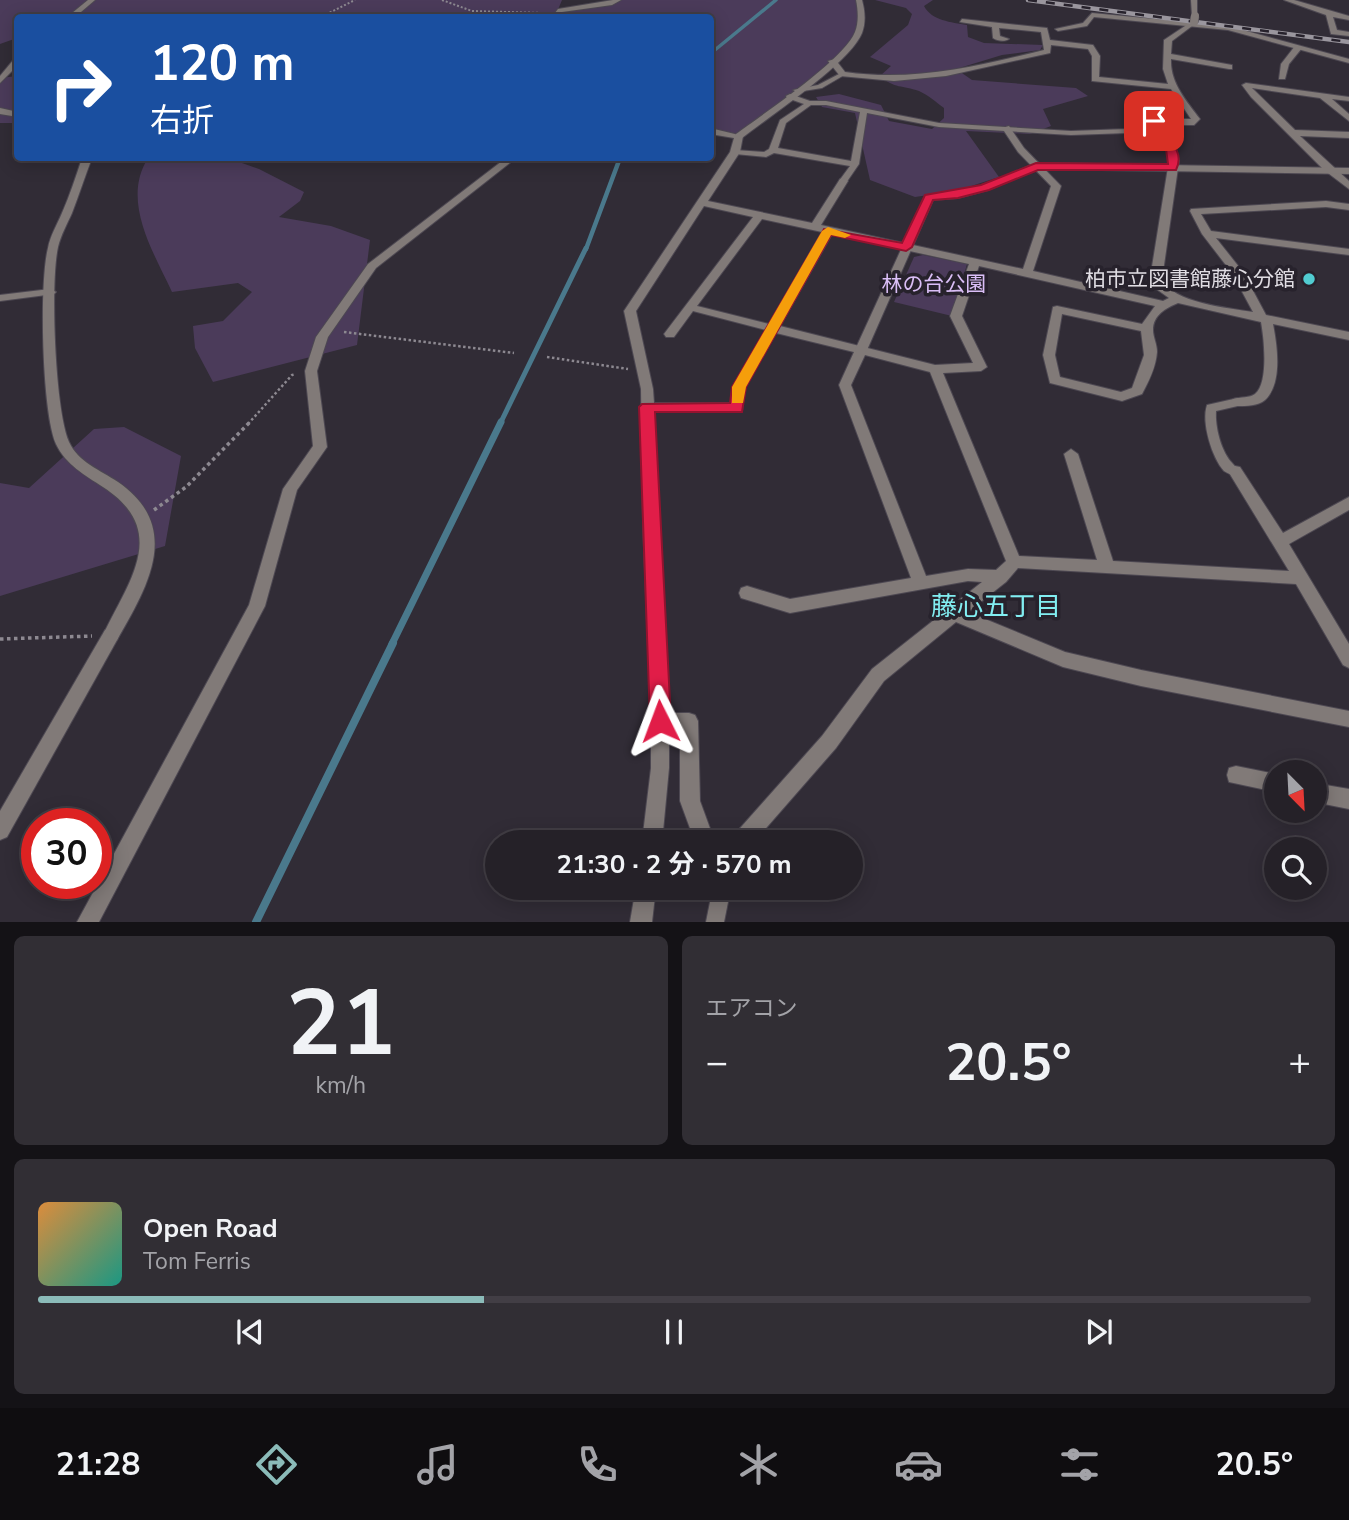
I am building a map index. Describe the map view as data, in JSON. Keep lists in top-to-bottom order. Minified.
{"districts":["藤心五丁目"],"parks":["林の台公園"],"places":["柏市立図書館藤心分館"],"north":"bottom right","page":{"turn":["120 m","右折"],"limit":"30","trip":"21:30 · 2 分 · 570 m","tile":[["21","km/h"],"エアコン"],"heat":["−","20.5°","+"],"song":["Open Road","Tom Ferris"],"tabs":["21:28","20.5°"]}}
